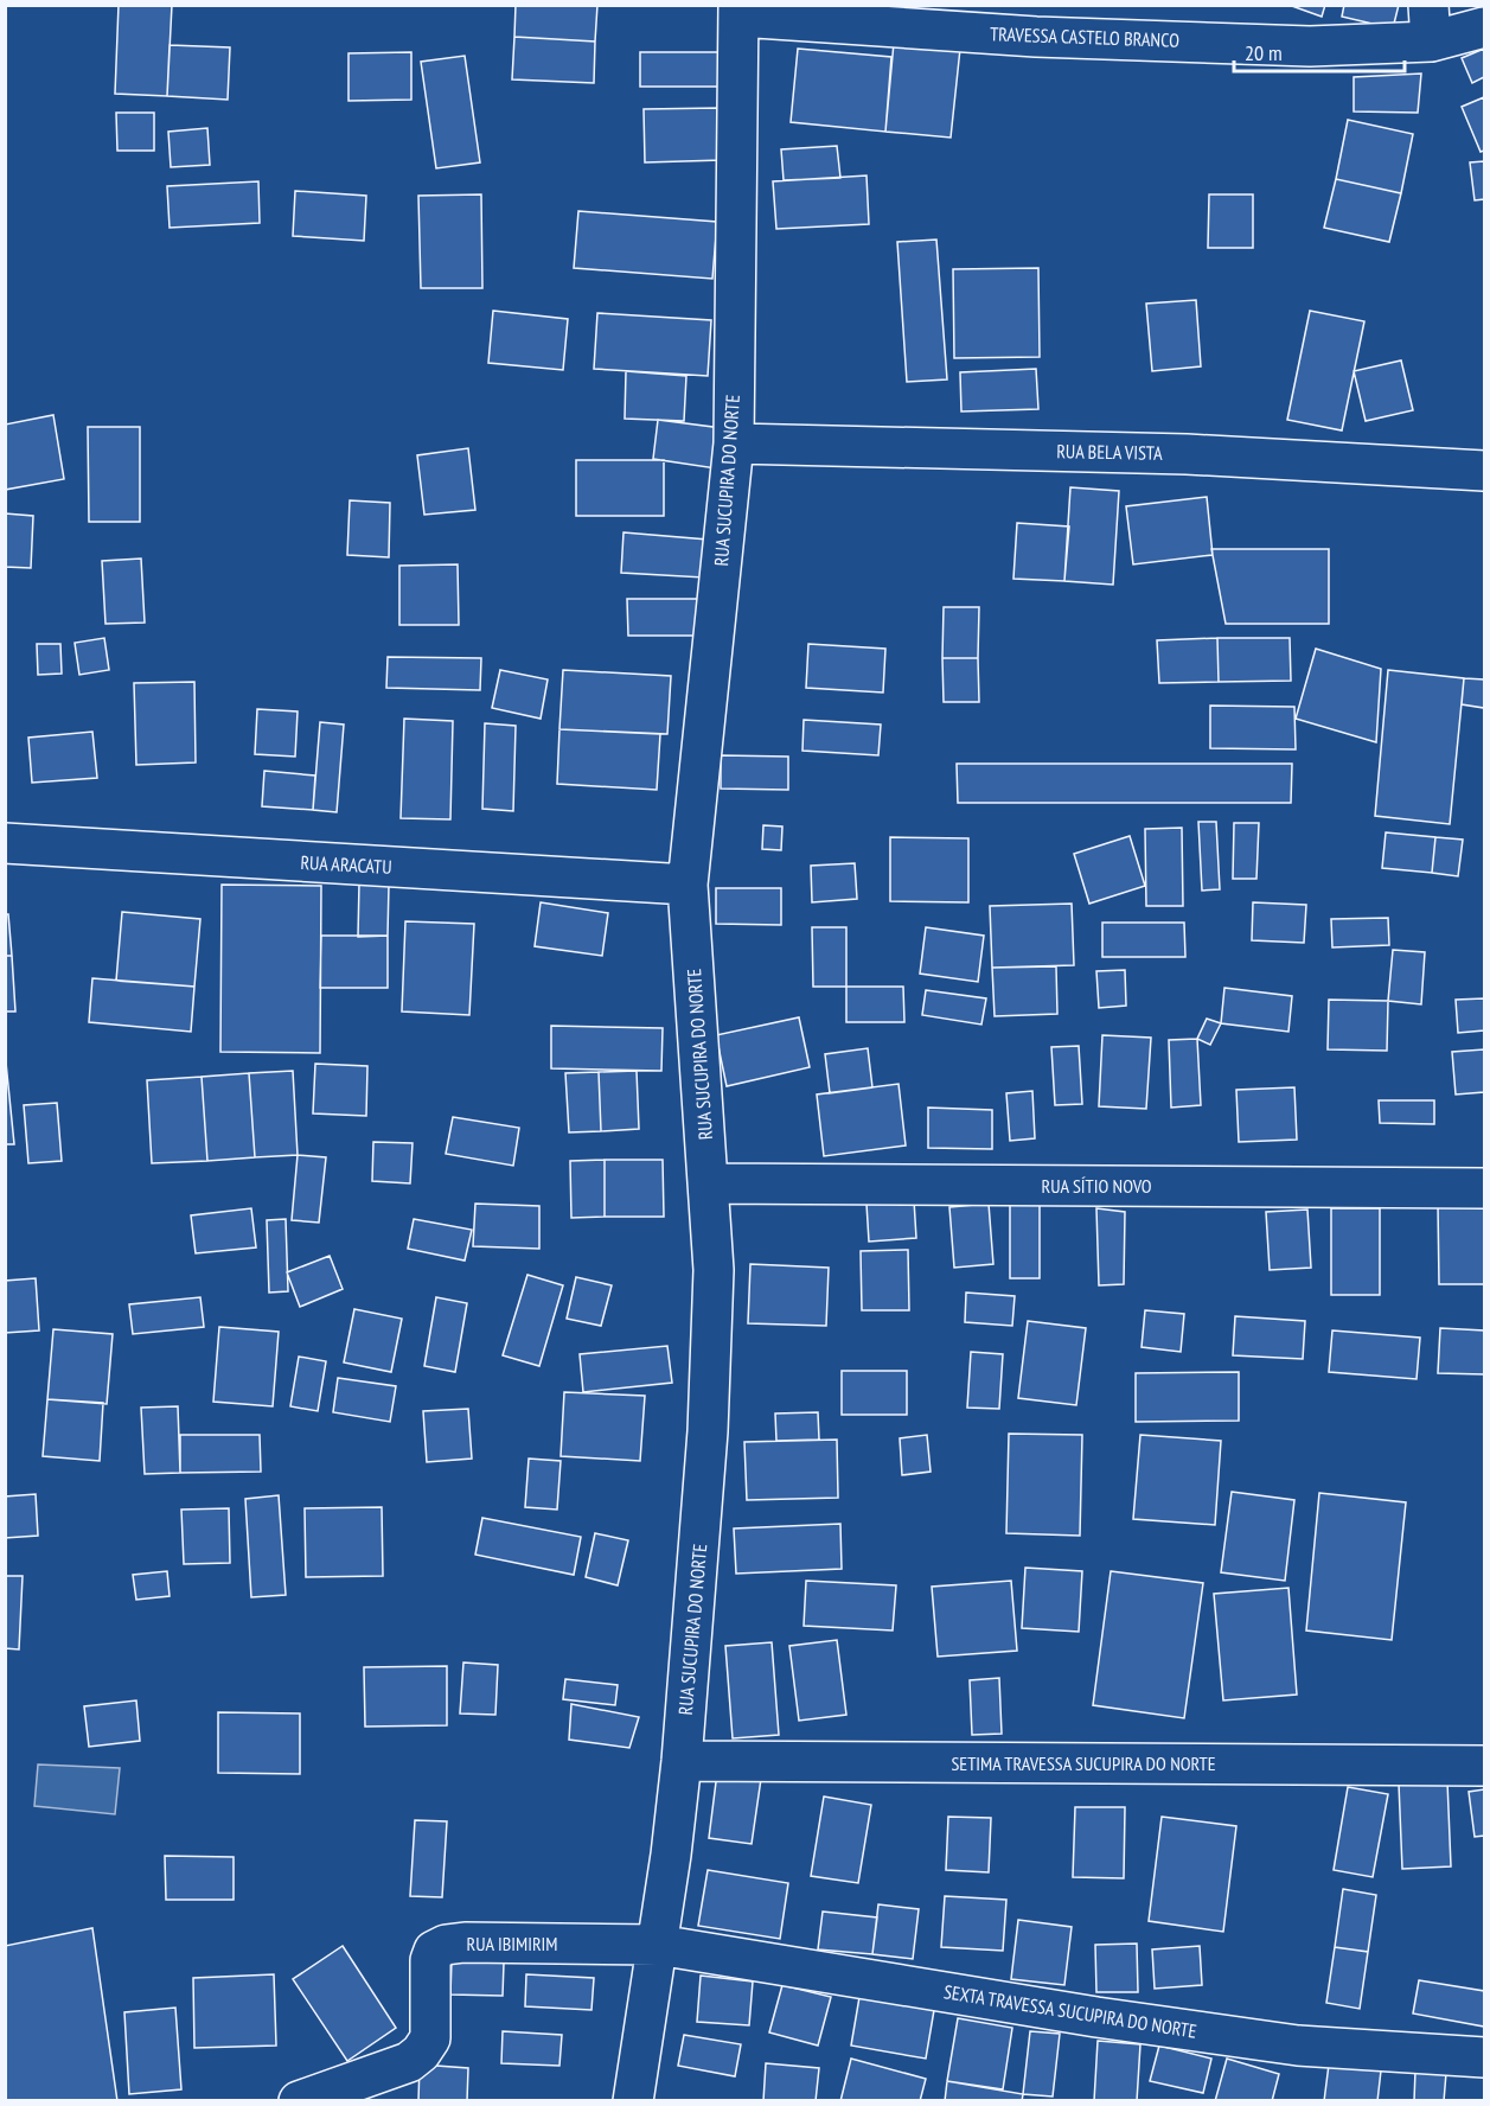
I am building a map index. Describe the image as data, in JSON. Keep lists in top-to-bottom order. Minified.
{"streets":{"street":["TRAVESSA CASTELO BRANCO","RUA BELA VISTA","RUA SUCUPIRA DO NORTE","RUA ARACATU","RUA SÍTIO NOVO","SETIMA TRAVESSA SUCUPIRA DO NORTE","RUA IBIMIRIM","SEXTA TRAVESSA SUCUPIRA DO NORTE"]},"crossings":[["TRAVESSA CASTELO BRANCO","RUA SUCUPIRA DO NORTE"],["RUA BELA VISTA","RUA SUCUPIRA DO NORTE"],["RUA SUCUPIRA DO NORTE","RUA ARACATU"],["RUA SUCUPIRA DO NORTE","RUA SÍTIO NOVO"],["RUA SUCUPIRA DO NORTE","SETIMA TRAVESSA SUCUPIRA DO NORTE"],["RUA SUCUPIRA DO NORTE","RUA IBIMIRIM"],["RUA SUCUPIRA DO NORTE","SEXTA TRAVESSA SUCUPIRA DO NORTE"],["RUA IBIMIRIM","SEXTA TRAVESSA SUCUPIRA DO NORTE"]],"scale_bar":"20 m"}
